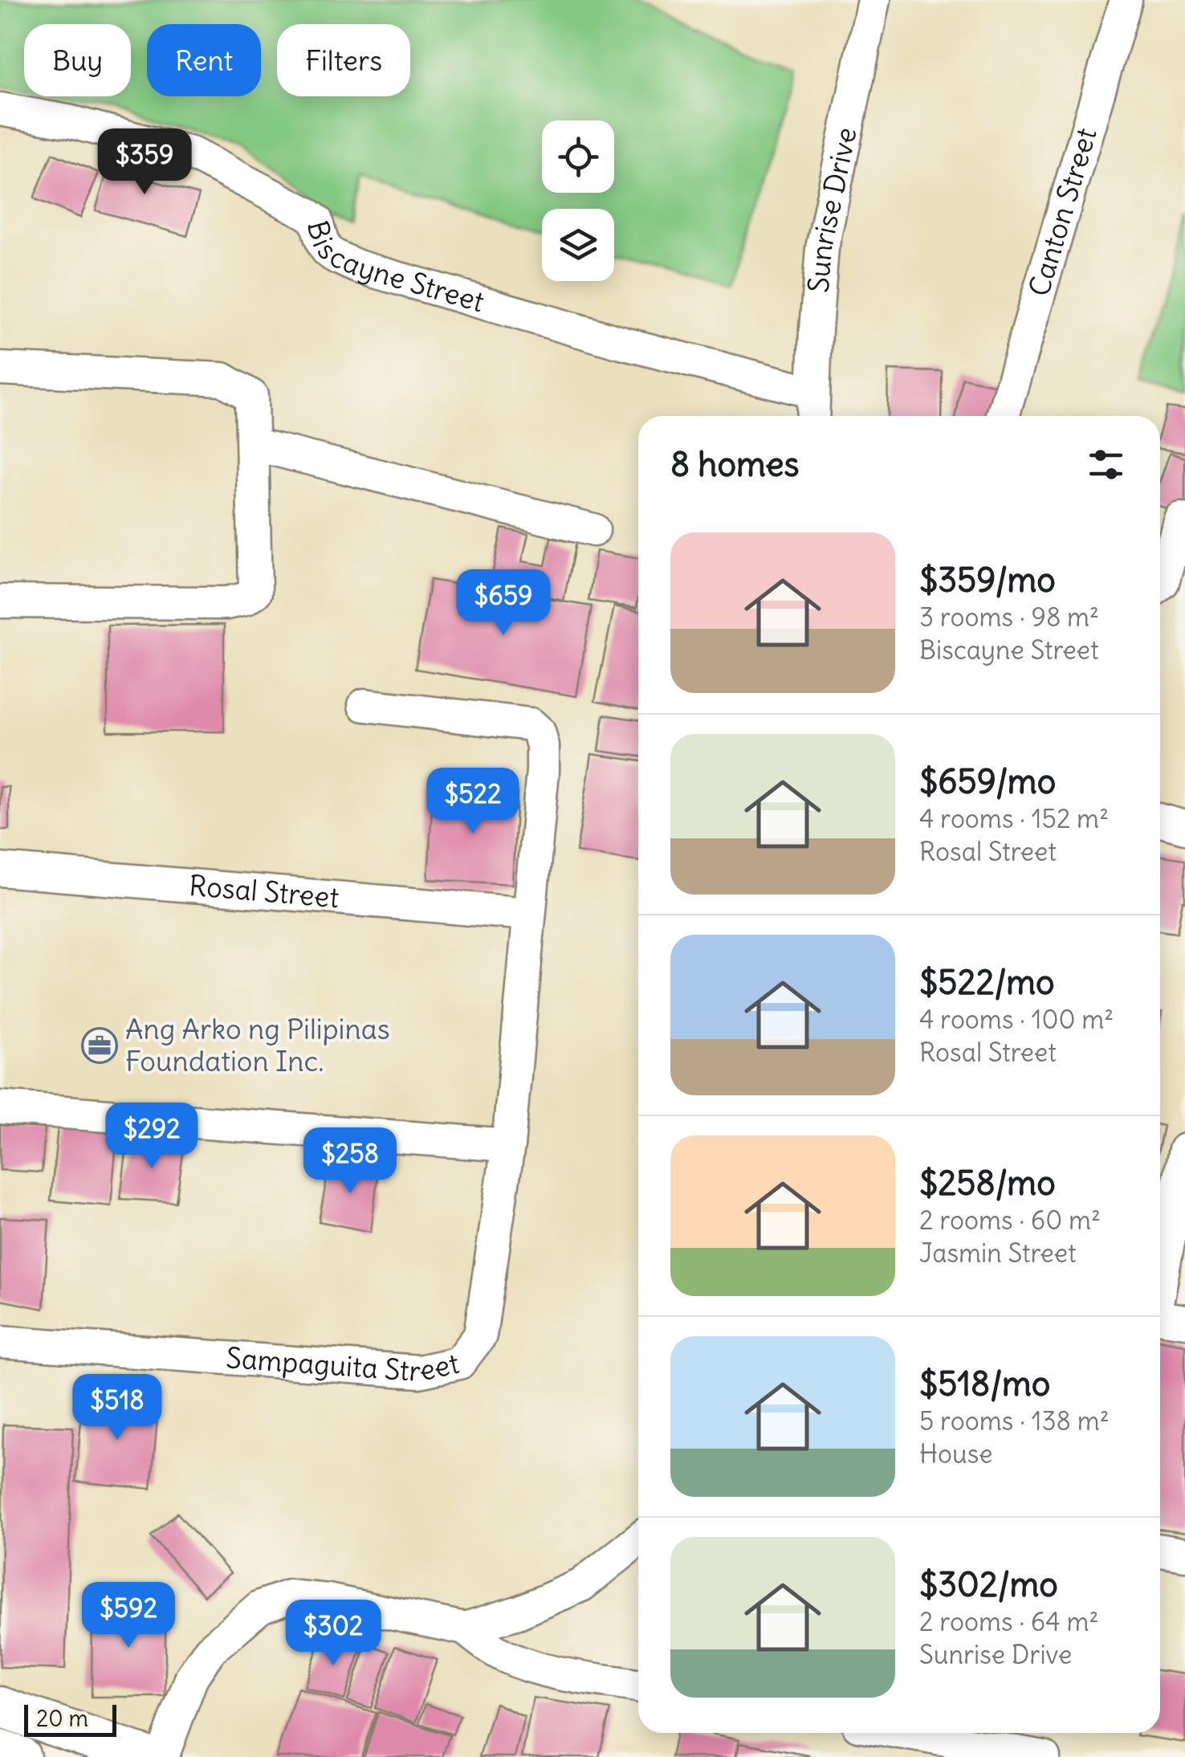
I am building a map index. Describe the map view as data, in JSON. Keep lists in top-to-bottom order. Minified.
{"streets":{"street":["Sunrise Drive","Canton Street","Biscayne Street","Rosal Street","Sampaguita Street"]},"crossings":[["Sunrise Drive","Biscayne Street"]],"places":{"office":["Ang Arko ng Pilipinas Foundation Inc."]},"scale_bar":"20 m","page":{"chip":["Buy","Rent","Filters"],"price":["$359","$659","$522","$292","$258","$518","$592","$302"],"heading":"8 homes","list":[{"name":"$359/mo","note":"3 rooms · 98 m² · Biscayne Street"},{"name":"$659/mo","note":"4 rooms · 152 m² · Rosal Street"},{"name":"$522/mo","note":"4 rooms · 100 m² · Rosal Street"},{"name":"$258/mo","note":"2 rooms · 60 m² · Jasmin Street"},{"name":"$518/mo","note":"5 rooms · 138 m² · House"},{"name":"$302/mo","note":"2 rooms · 64 m² · Sunrise Drive"}],"scale":"20 m"}}
